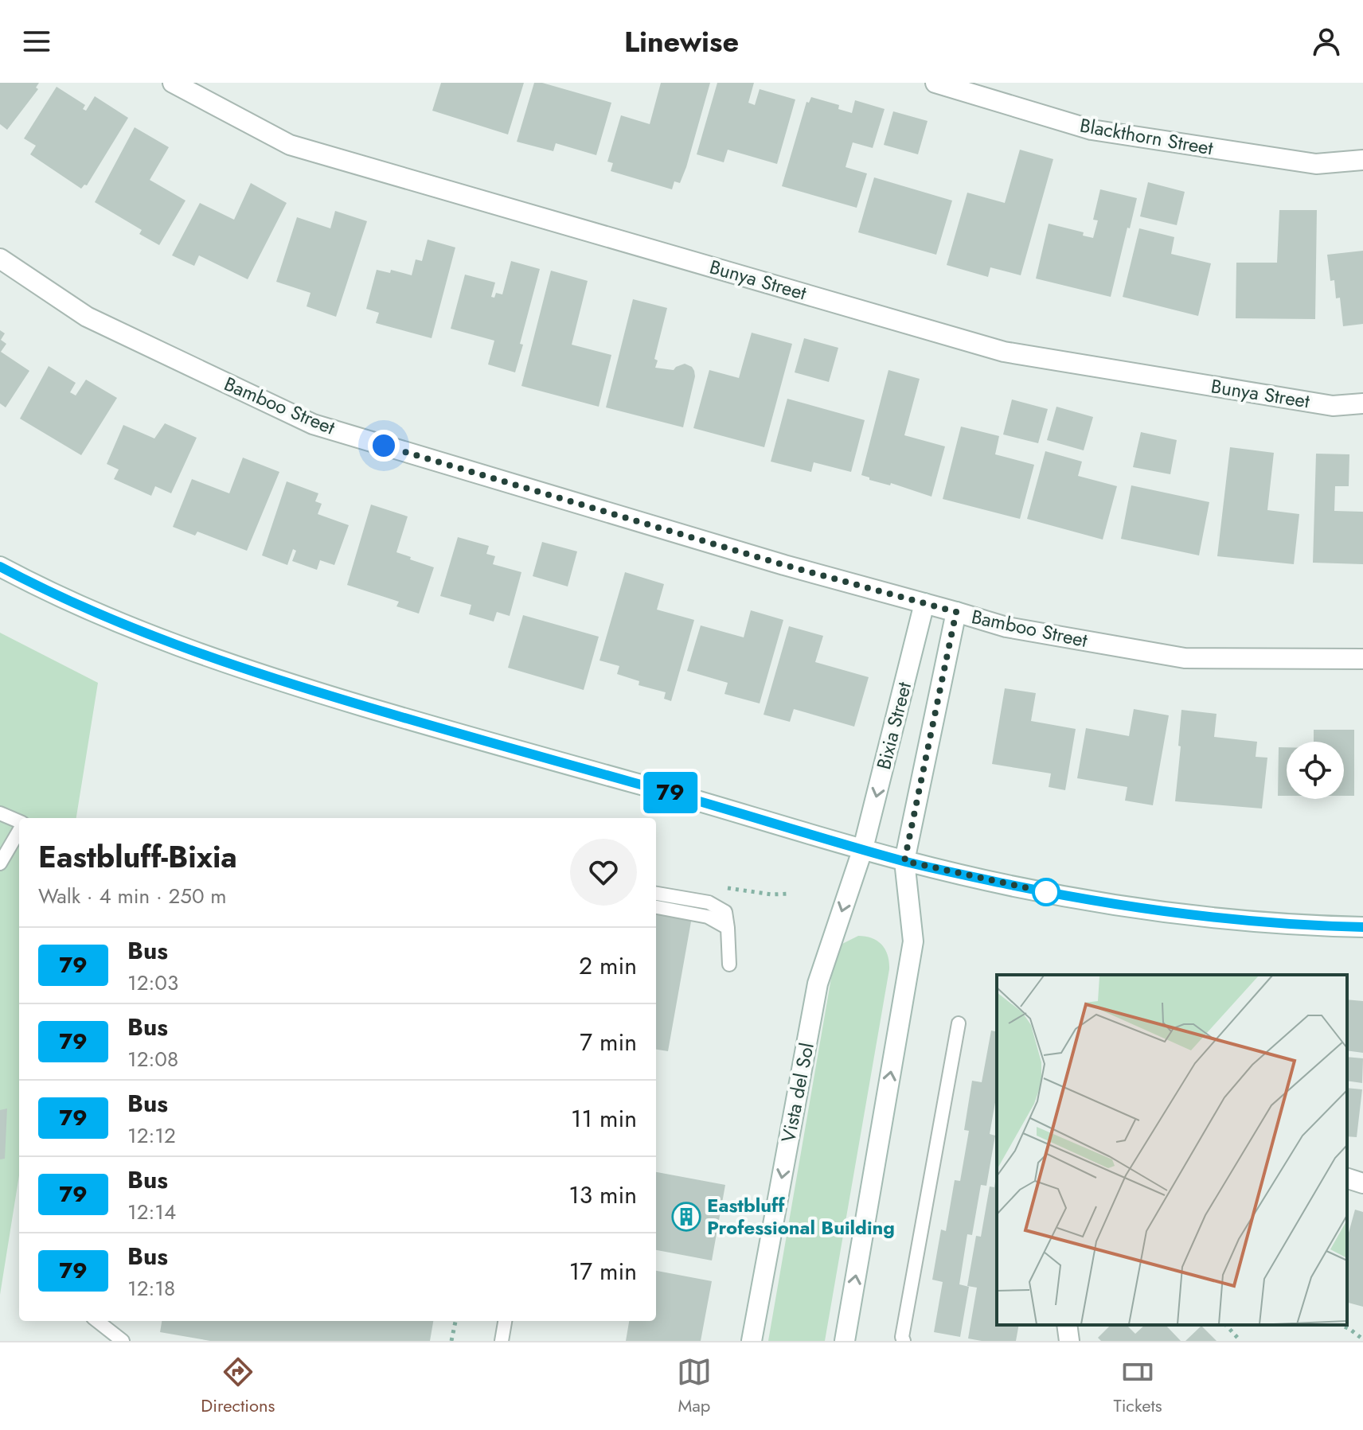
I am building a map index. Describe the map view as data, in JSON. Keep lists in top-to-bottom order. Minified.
{"streets":{"street":["Blackthorn Street","Bunya Street","Bamboo Street","Bixia Street","Vista del Sol"]},"crossings":[["Bamboo Street","Bixia Street"],["Bixia Street","Vista del Sol"]],"places":{"building":["Eastbluff Professional Building"]},"lines":["bus line 79"],"page":{"header":"Linewise","on_map":"79","heading":["Eastbluff-Bixia","Walk · 4 min · 250 m"],"list":[{"mark":"79","name":"Bus","note":"12:03","value":"2 min"},{"mark":"79","name":"Bus","note":"12:08","value":"7 min"},{"mark":"79","name":"Bus","note":"12:12","value":"11 min"},{"mark":"79","name":"Bus","note":"12:14","value":"13 min"},{"mark":"79","name":"Bus","note":"12:18","value":"17 min"}],"tabs":["Directions","Map","Tickets"]}}
